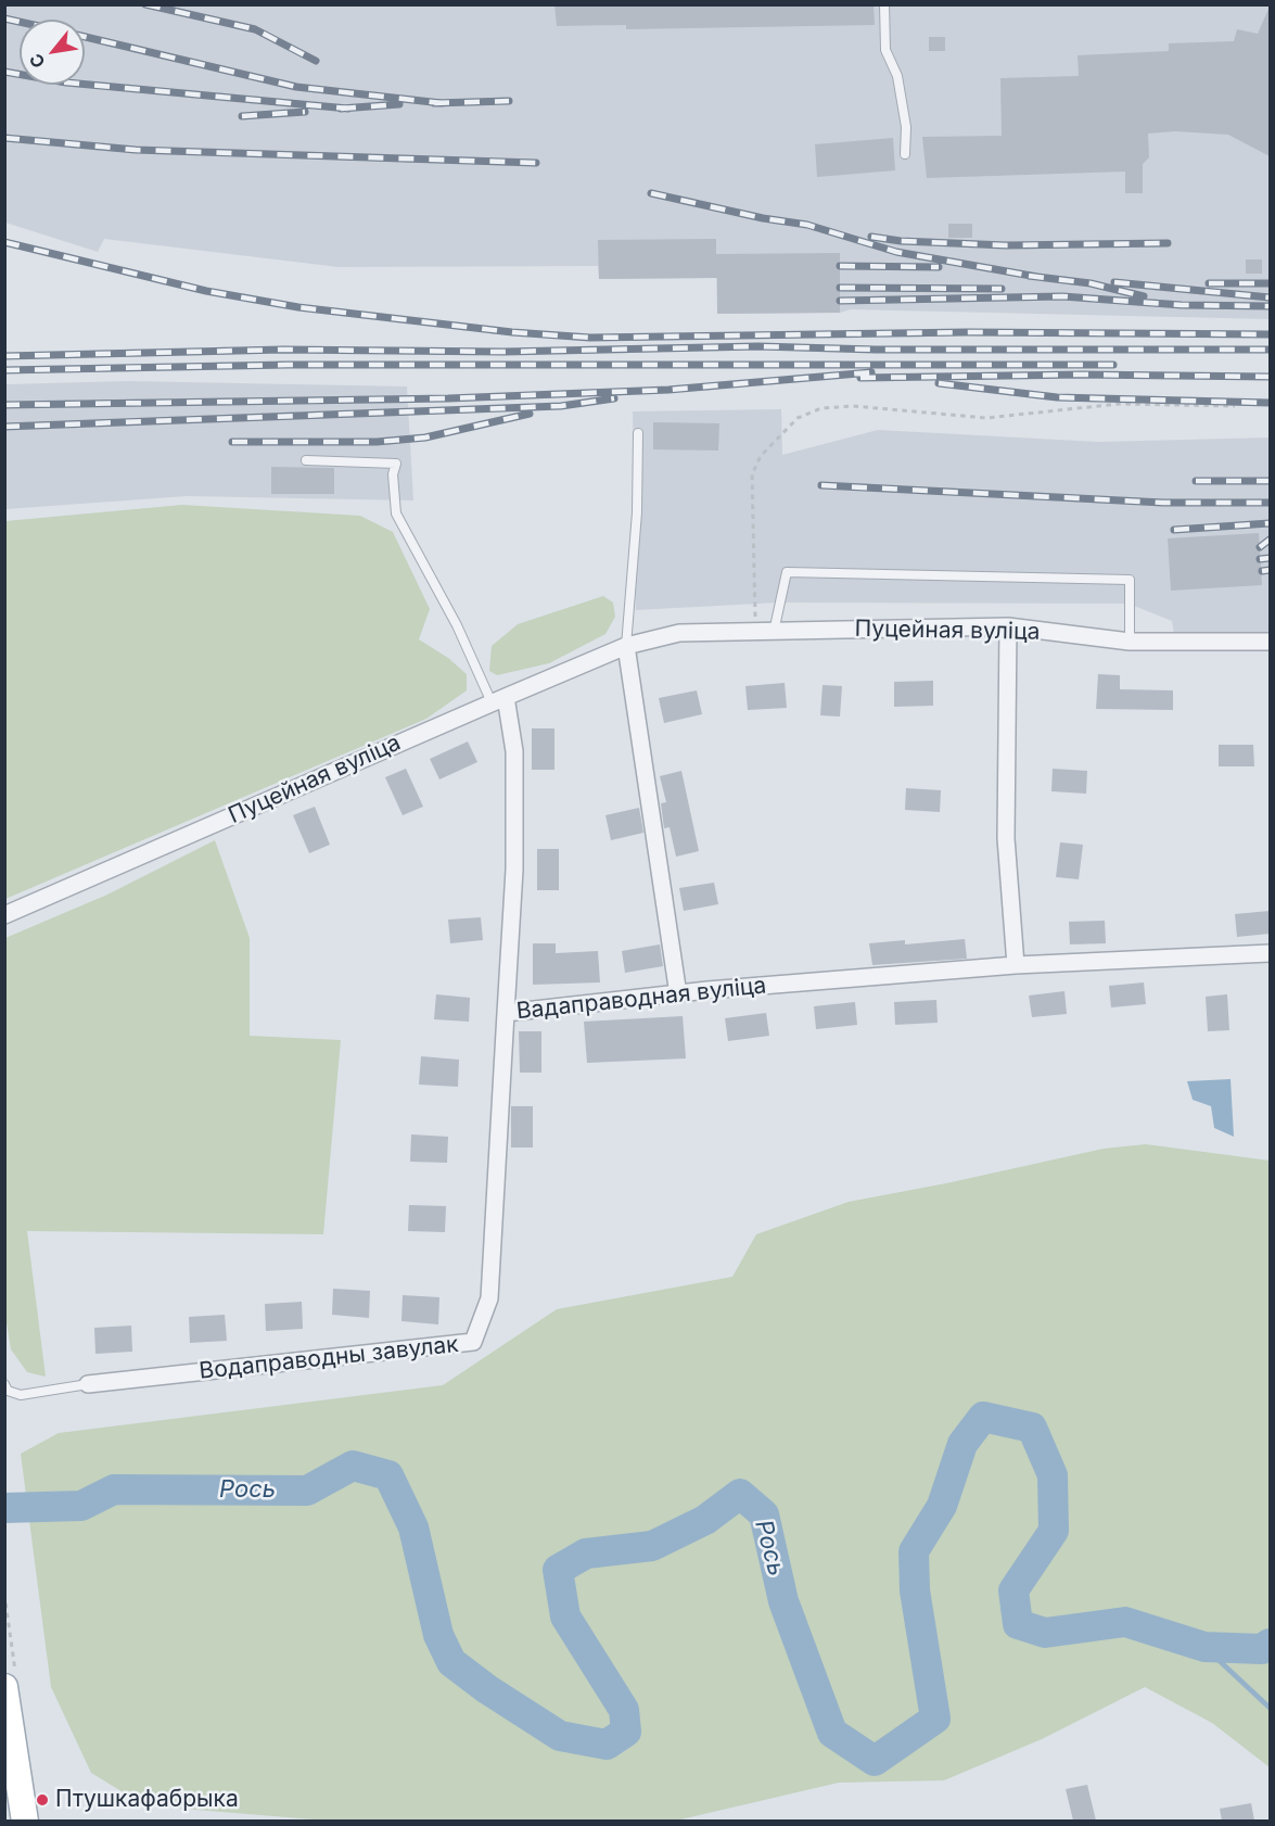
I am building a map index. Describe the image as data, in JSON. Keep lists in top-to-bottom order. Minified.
{"streets":{"street":["Пуцейная вуліца","Вадаправодная вуліца","Водаправодны завулак"]},"crossings":[["Пуцейная вуліца","Вадаправодная вуліца"],["Вадаправодная вуліца","Водаправодны завулак"]],"water":["Рось"],"places":["Птушкафабрыка"],"north":"bottom left"}
